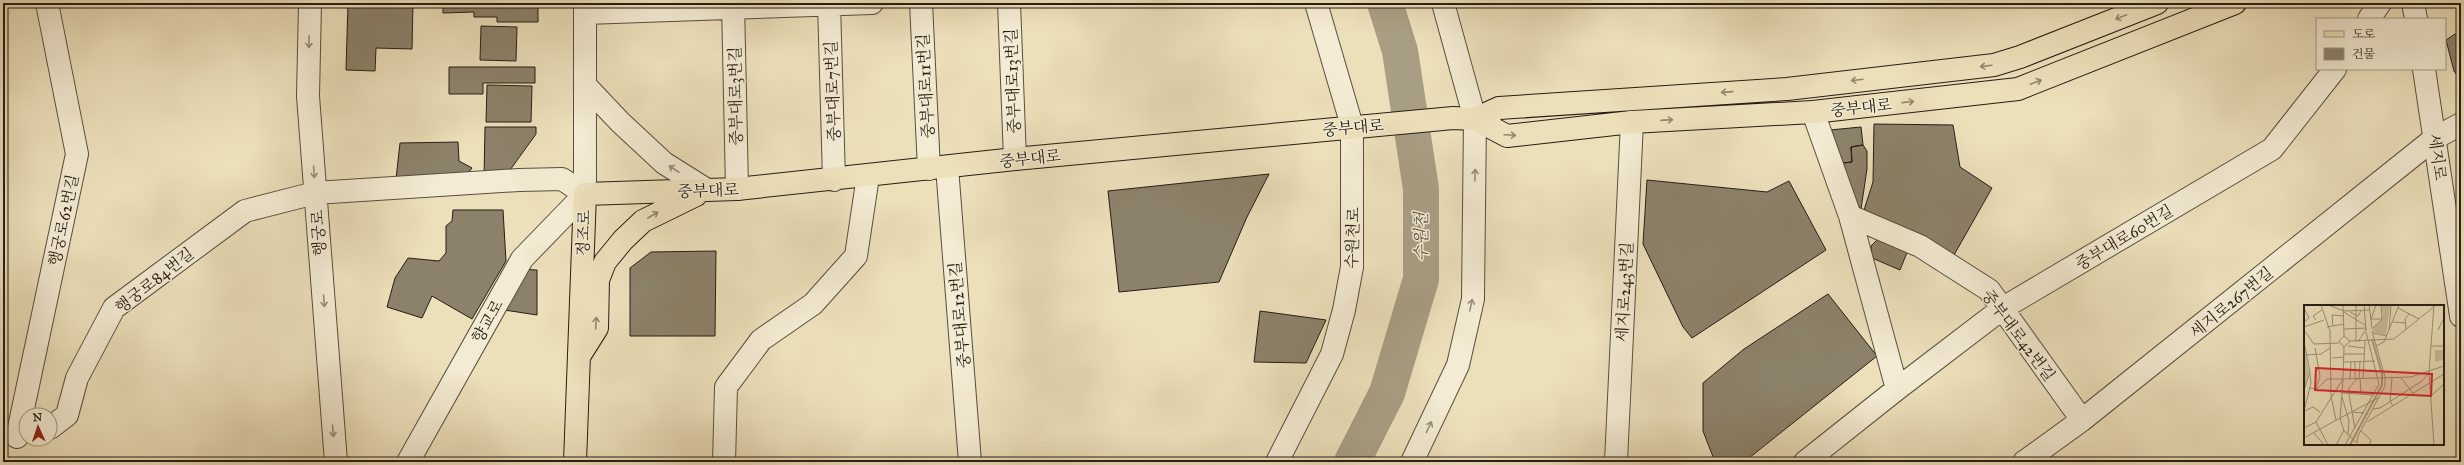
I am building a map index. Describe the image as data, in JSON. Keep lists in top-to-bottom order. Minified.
{"streets":{"main road":["중부대로","정조로"],"street":["중부대로13번길","중부대로11번길","중부대로7번길","중부대로3번길","세지로","행궁로62번길","행궁로","중부대로60번길","수원천로","행궁로84번길","세지로243번길","세지로267번길","중부대로12번길","향교로","중부대로42번길"]},"crossings":[["중부대로13번길","중부대로"],["중부대로11번길","중부대로"],["중부대로11번길","중부대로12번길"],["중부대로7번길","중부대로"],["중부대로3번길","중부대로"],["중부대로","정조로"],["중부대로","수원천로"],["중부대로","행궁로84번길"],["중부대로","세지로243번길"],["중부대로","중부대로12번길"],["중부대로","향교로"],["세지로","세지로267번길"],["행궁로","행궁로84번길"],["정조로","행궁로84번길"],["정조로","향교로"],["중부대로60번길","중부대로42번길"],["행궁로84번길","향교로"],["세지로267번길","중부대로42번길"]],"one_way":["행궁로"],"water":["수원천"],"legend":["도로","건물"],"north":"top"}
